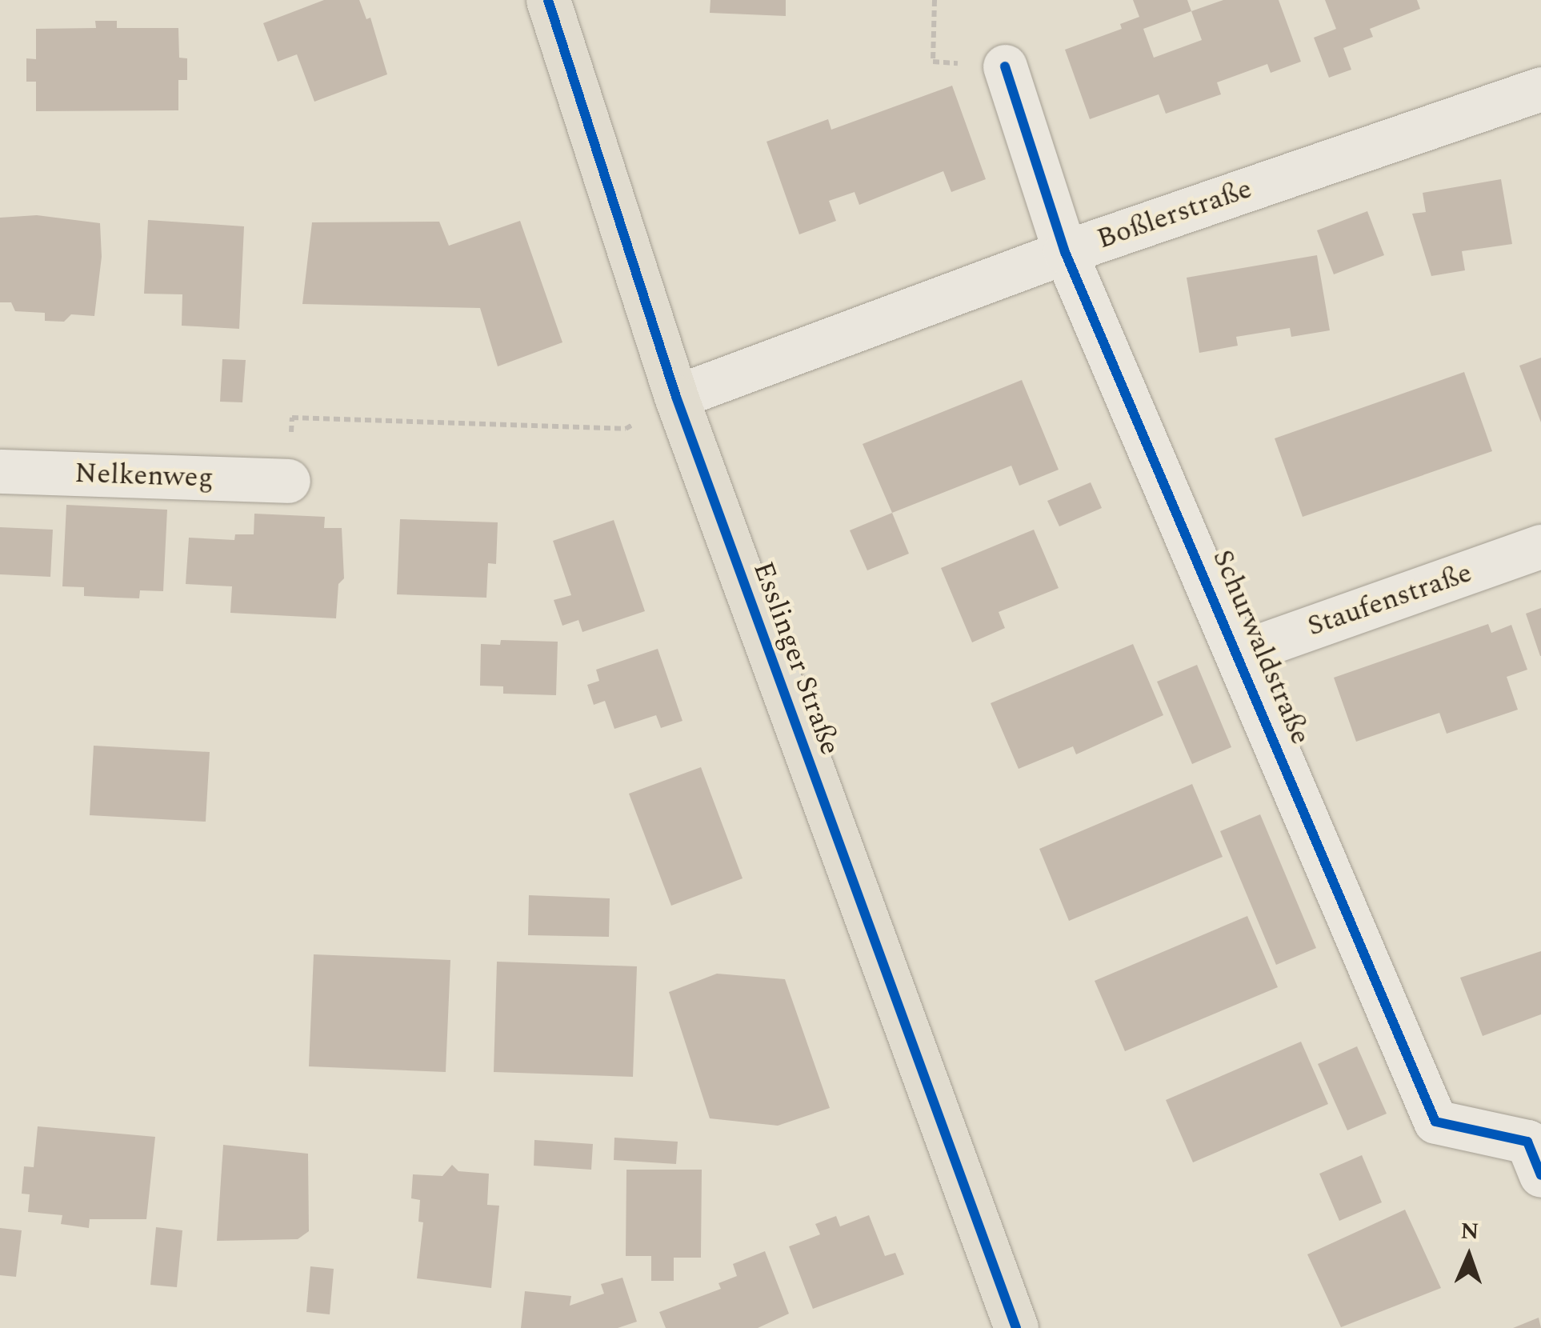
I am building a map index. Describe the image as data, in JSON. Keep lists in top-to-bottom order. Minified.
{"streets":{"main road":["Esslinger Straße"],"street":["Boßlerstraße","Nelkenweg","Staufenstraße","Schurwaldstraße"]},"crossings":[["Boßlerstraße","Schurwaldstraße"],["Boßlerstraße","Esslinger Straße"],["Staufenstraße","Schurwaldstraße"]],"north":"top"}
